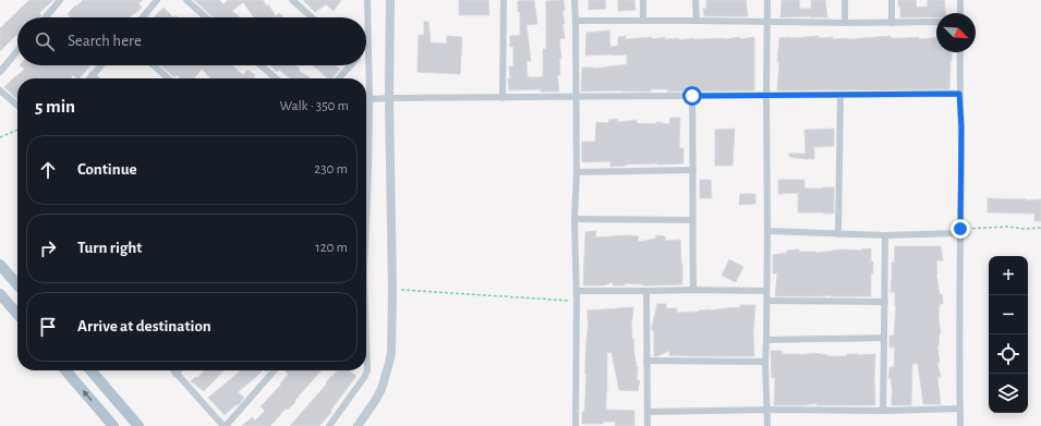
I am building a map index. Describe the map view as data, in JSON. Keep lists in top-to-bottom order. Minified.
{"north":"bottom right","page":{"search":"Search here","heading":["5 min","Walk · 350 m"],"list":[["Continue","230 m"],["Turn right","120 m"],"Arrive at destination"],"map_buttons":["+","−"]}}
